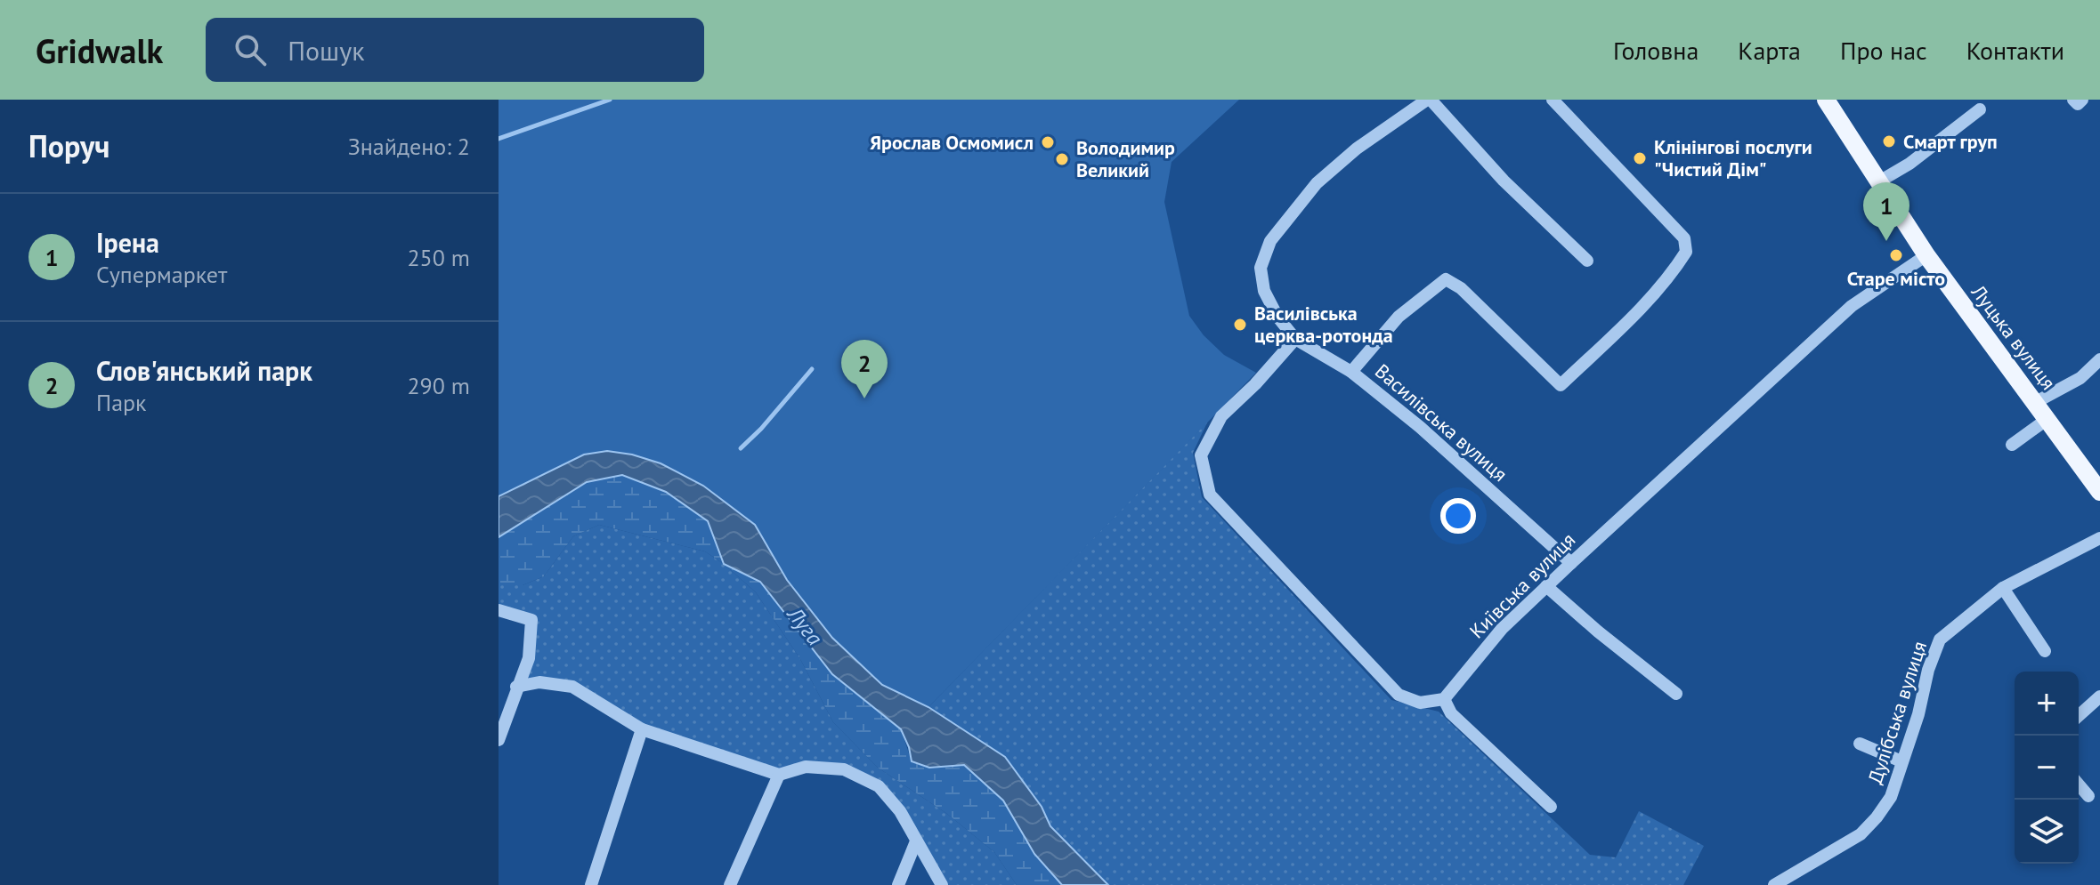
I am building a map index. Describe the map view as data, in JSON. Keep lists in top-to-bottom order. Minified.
{"streets":{"main road":["Луцька вулиця"],"street":["Василівська вулиця","Київська вулиця","Дулібська вулиця"]},"crossings":[["Луцька вулиця","Київська вулиця"],["Василівська вулиця","Київська вулиця"]],"water":["Луга"],"places":["Смарт груп","Ярослав Осмомисл","Клінінгові послуги \"Чистий Дім\"","Володимир Великий","Старе місто","Василівська церква-ротонда"],"page":{"header":"Gridwalk","search":"Пошук","nav":["Головна","Карта","Про нас","Контакти"],"heading":["Поруч","Знайдено: 2"],"pins":["1","2"],"list":[{"mark":"1","name":"Ірена","note":"Супермаркет","value":"250 m"},{"mark":"2","name":"Слов'янський парк","note":"Парк","value":"290 m"}],"map_buttons":["+","−"]}}
